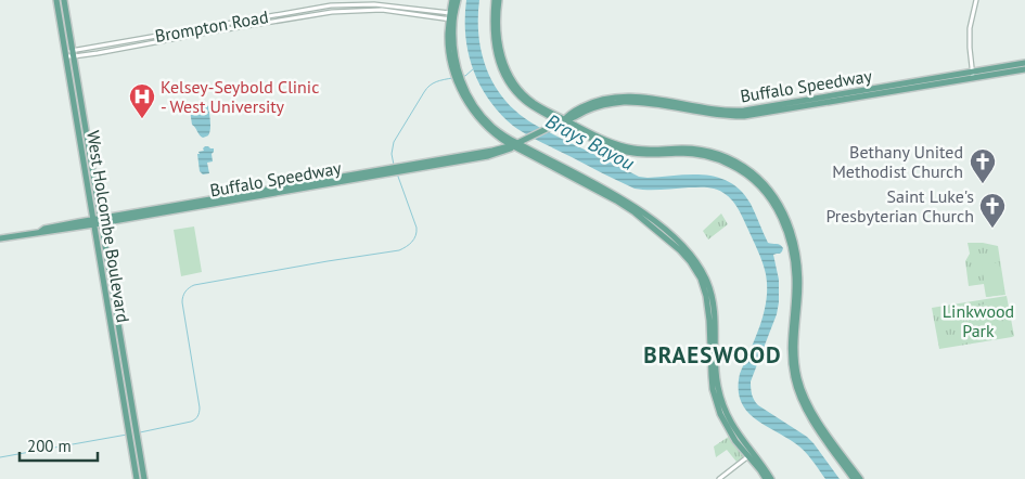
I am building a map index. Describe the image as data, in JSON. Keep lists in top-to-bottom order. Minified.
{"streets":{"main road":["Buffalo Speedway","West Holcombe Boulevard"],"street":["Brompton Road"]},"crossings":[["Brompton Road","West Holcombe Boulevard"],["Buffalo Speedway","West Holcombe Boulevard"]],"districts":["BRAESWOOD"],"water":["Brays Bayou"],"parks":["Linkwood Park"],"places":{"hospital":["Kelsey-Seybold Clinic - West University"],"church":["Bethany United Methodist Church","Saint Luke's Presbyterian Church"]},"scale_bar":"200 m"}
